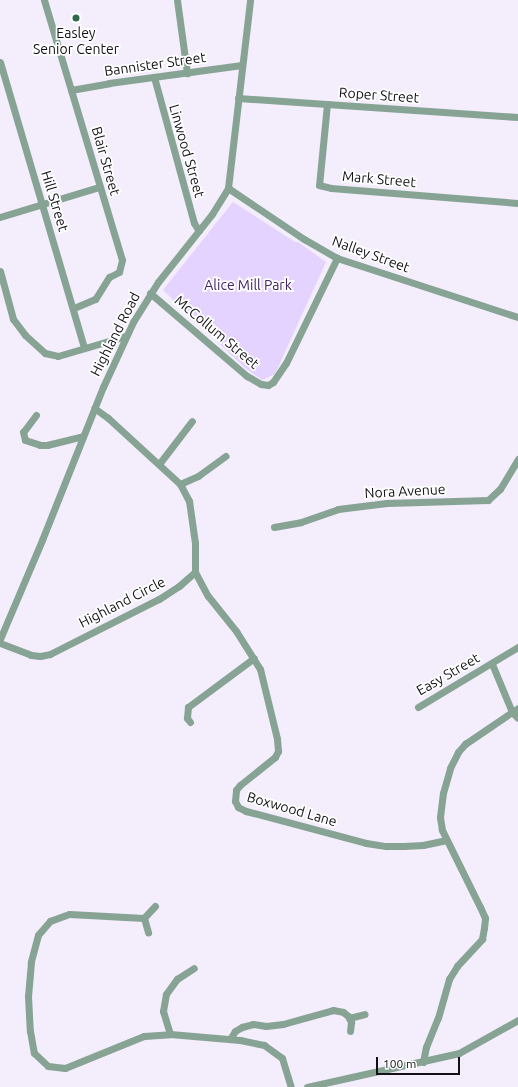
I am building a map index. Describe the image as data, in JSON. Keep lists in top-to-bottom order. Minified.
{"streets":{"street":["Bannister Street","Roper Street","Linwood Street","Blair Street","Mark Street","Hill Street","Nalley Street","McCollum Street","Highland Road","Nora Avenue","Highland Circle","Easy Street","Boxwood Lane"]},"crossings":[["Bannister Street","Linwood Street"],["Bannister Street","Blair Street"],["Bannister Street","Highland Road"],["Roper Street","Mark Street"],["Roper Street","Highland Road"],["Linwood Street","Highland Road"],["Blair Street","Hill Street"],["Nalley Street","McCollum Street"],["Nalley Street","Highland Road"],["McCollum Street","Highland Road"],["Highland Circle","Boxwood Lane"]],"parks":["Alice Mill Park"],"places":["Easley Senior Center"],"scale_bar":"100 m"}
